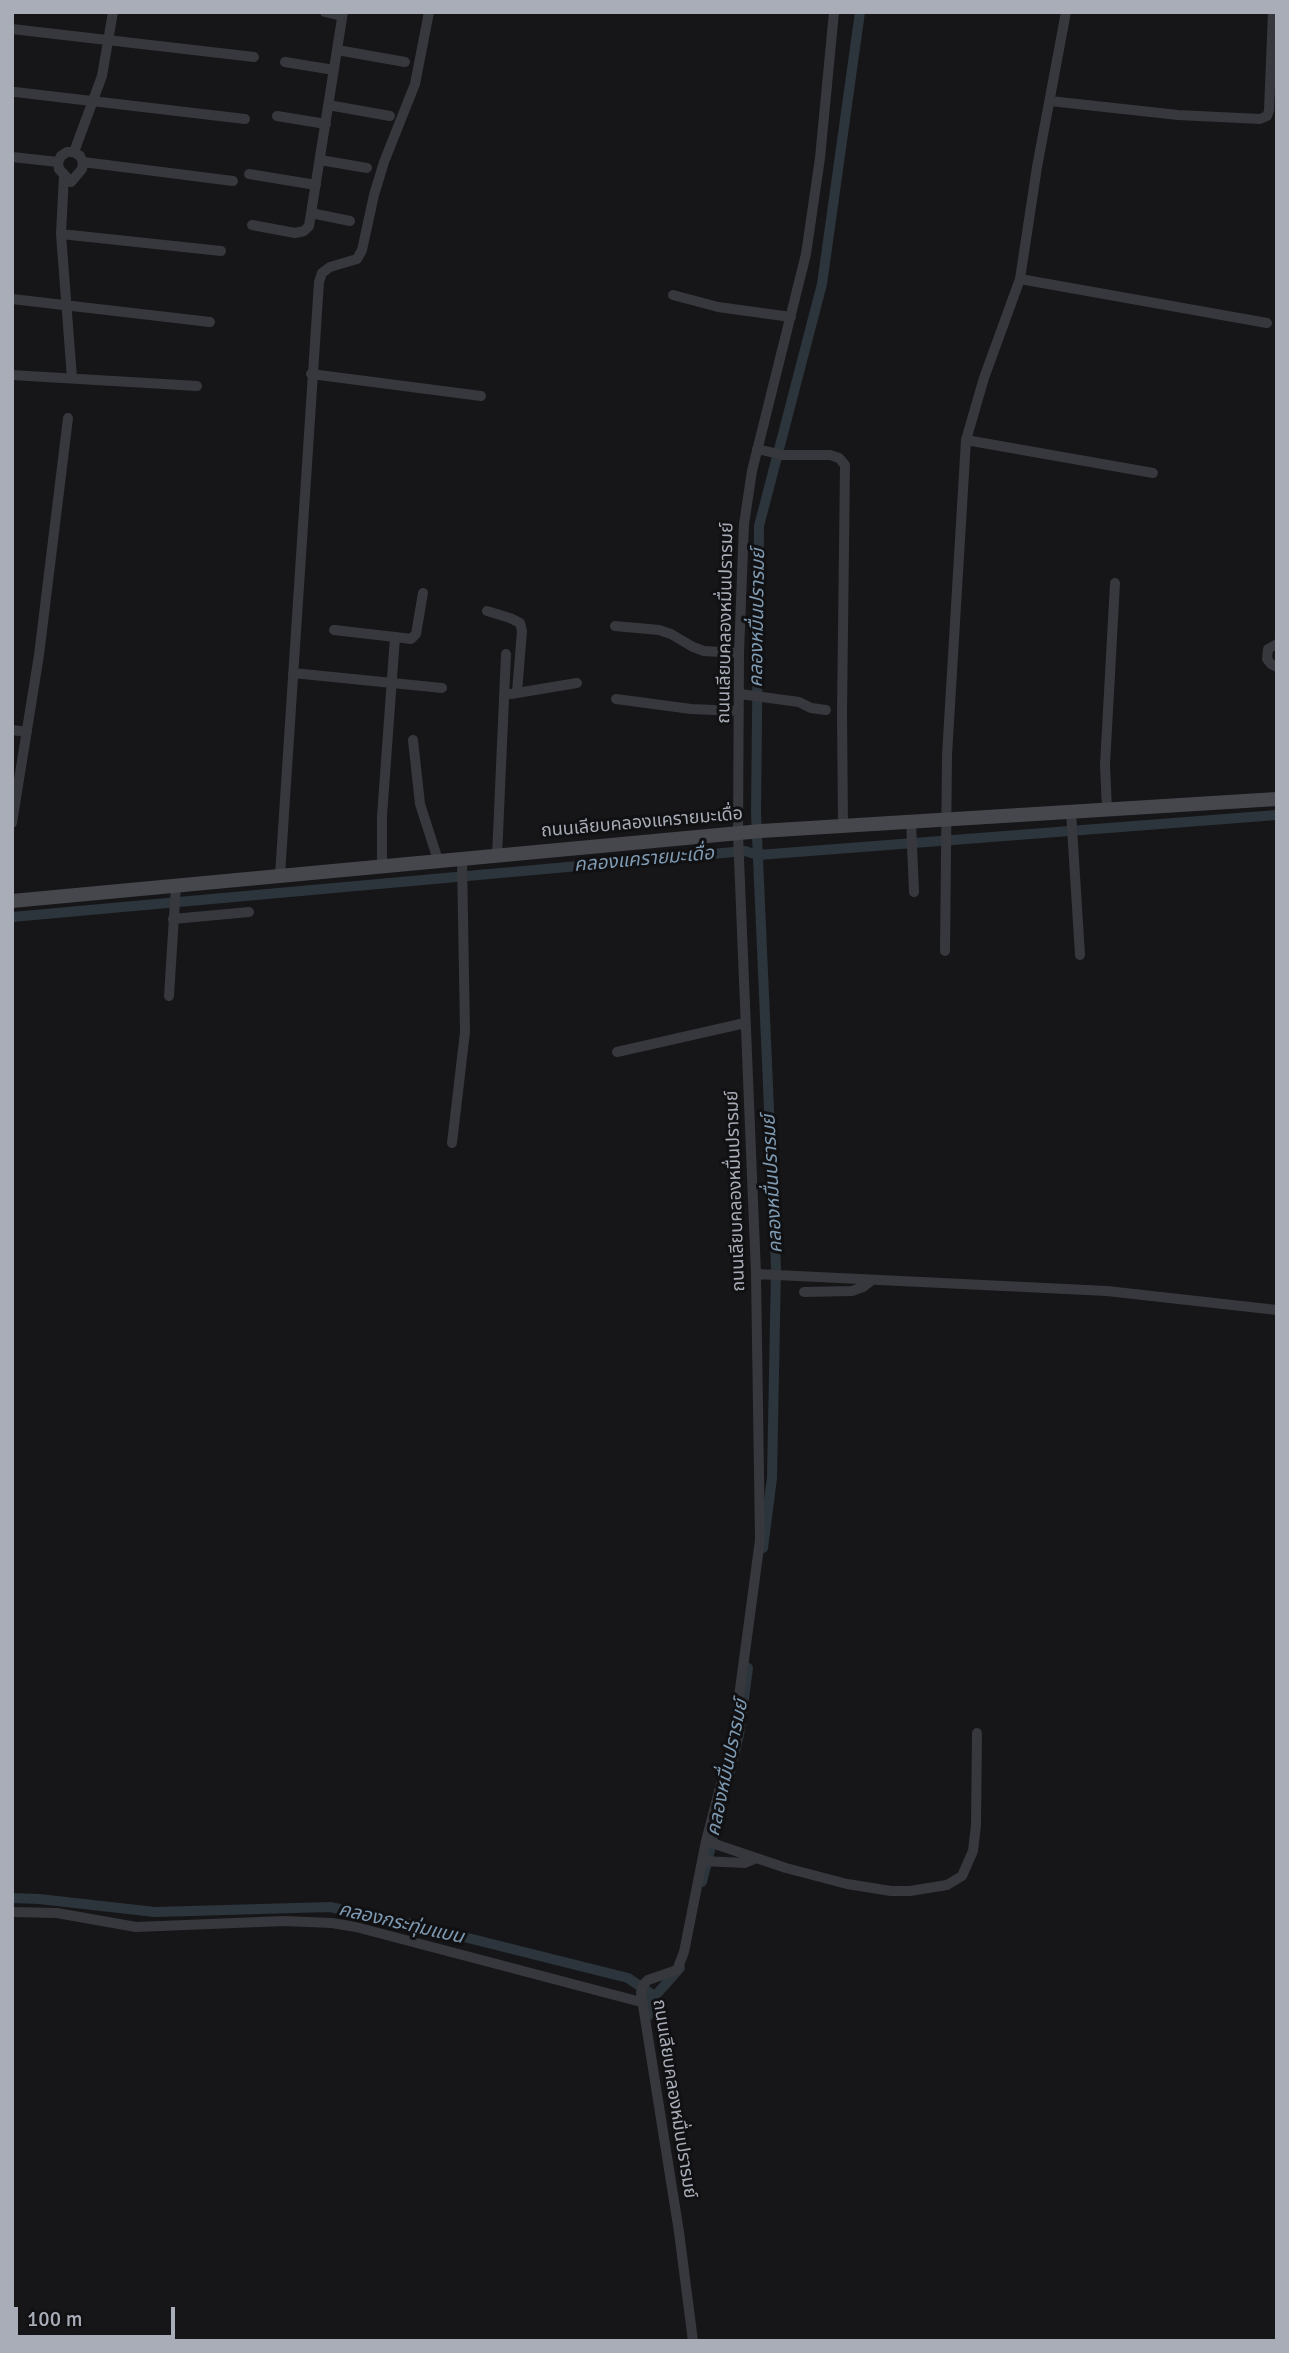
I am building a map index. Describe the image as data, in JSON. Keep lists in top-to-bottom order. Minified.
{"streets":{"street":["ถนนเลียบคลองหมื่นปรารมย์","ถนนเลียบคลองแครายมะเดื่อ"]},"crossings":[["ถนนเลียบคลองหมื่นปรารมย์","ถนนเลียบคลองแครายมะเดื่อ"]],"water":["คลองหมื่นปรารมย์","คลองแครายมะเดื่อ","คลองกระทุ่มแบน"],"scale_bar":"100 m"}
